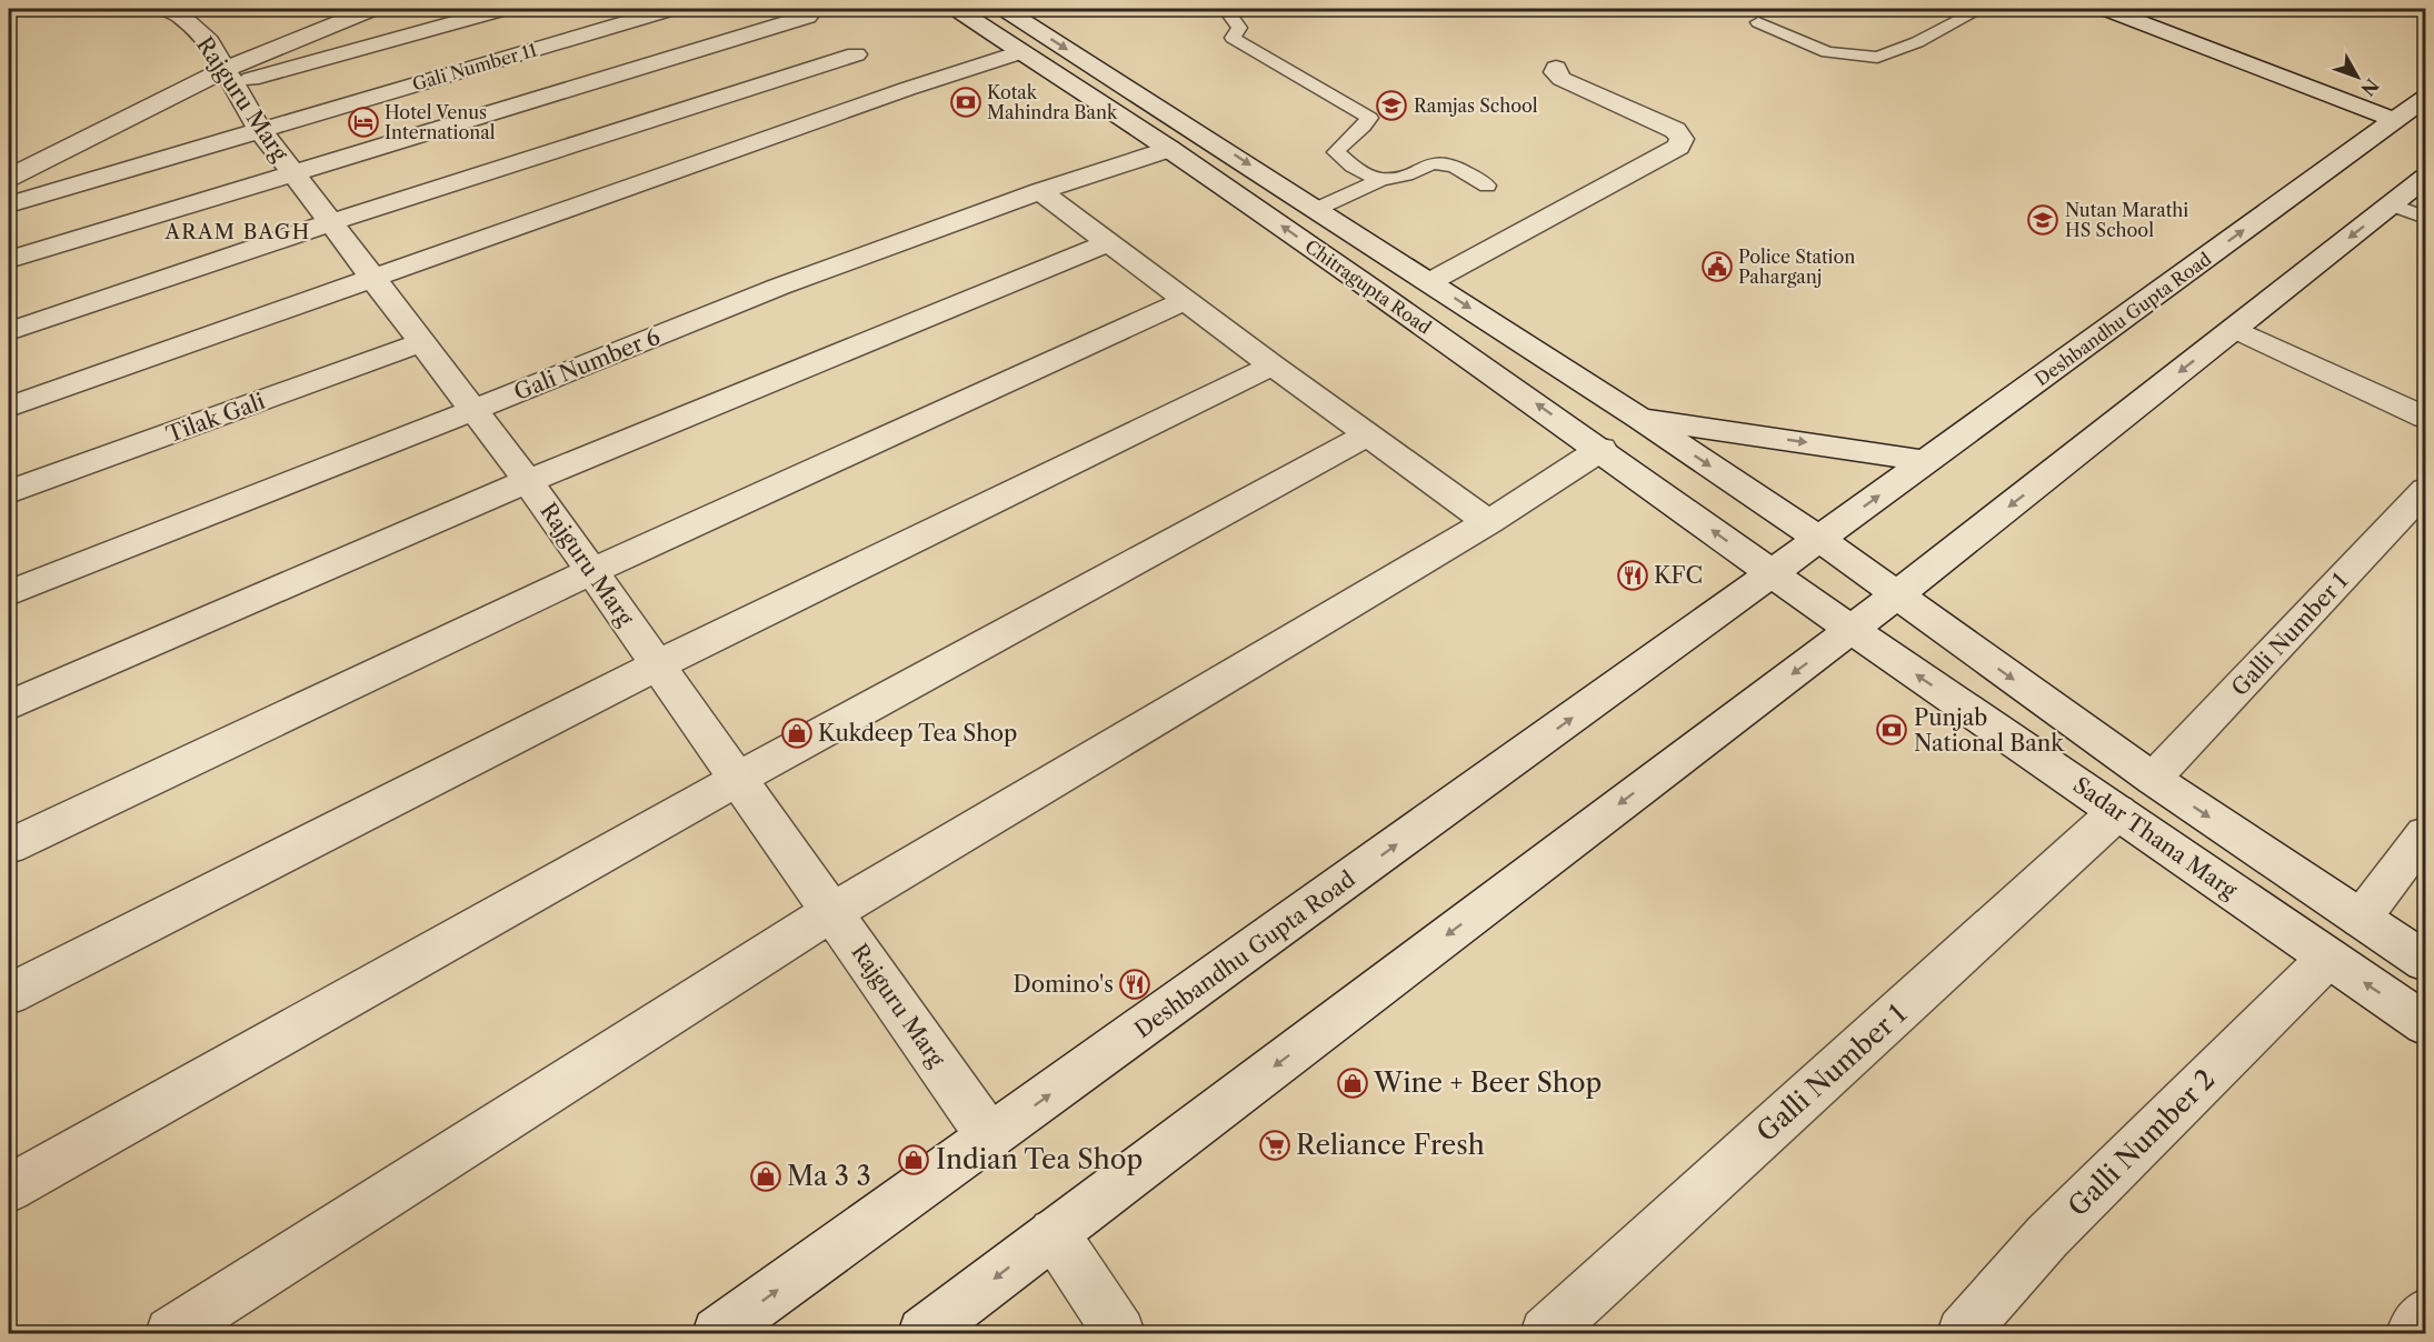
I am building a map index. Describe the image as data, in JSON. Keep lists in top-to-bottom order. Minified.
{"streets":{"street":["Gali Number 11","Rajguru Marg","Chitragupta Road","Deshbandhu Gupta Road","Gali Number 6","Tilak Gali","Galli Number 1","Sadar Thana Marg","Galli Number 2"]},"crossings":[["Gali Number 11","Rajguru Marg"],["Rajguru Marg","Deshbandhu Gupta Road"],["Rajguru Marg","Gali Number 6"],["Rajguru Marg","Tilak Gali"],["Chitragupta Road","Deshbandhu Gupta Road"],["Chitragupta Road","Gali Number 6"],["Chitragupta Road","Sadar Thana Marg"],["Deshbandhu Gupta Road","Sadar Thana Marg"],["Galli Number 1","Sadar Thana Marg"],["Sadar Thana Marg","Galli Number 2"]],"districts":["ARAM BAGH"],"places":{"bank":["Kotak Mahindra Bank","Punjab National Bank"],"school or university":["Ramjas School","Nutan Marathi HS School"],"hotel":["Hotel Venus International"],"public building":["Police Station Paharganj"],"restaurant":["KFC","Domino's"],"shop":["Kukdeep Tea Shop","Wine + Beer Shop","Indian Tea Shop","Ma 3 3"],"supermarket":["Reliance Fresh"]},"north":"bottom right"}
